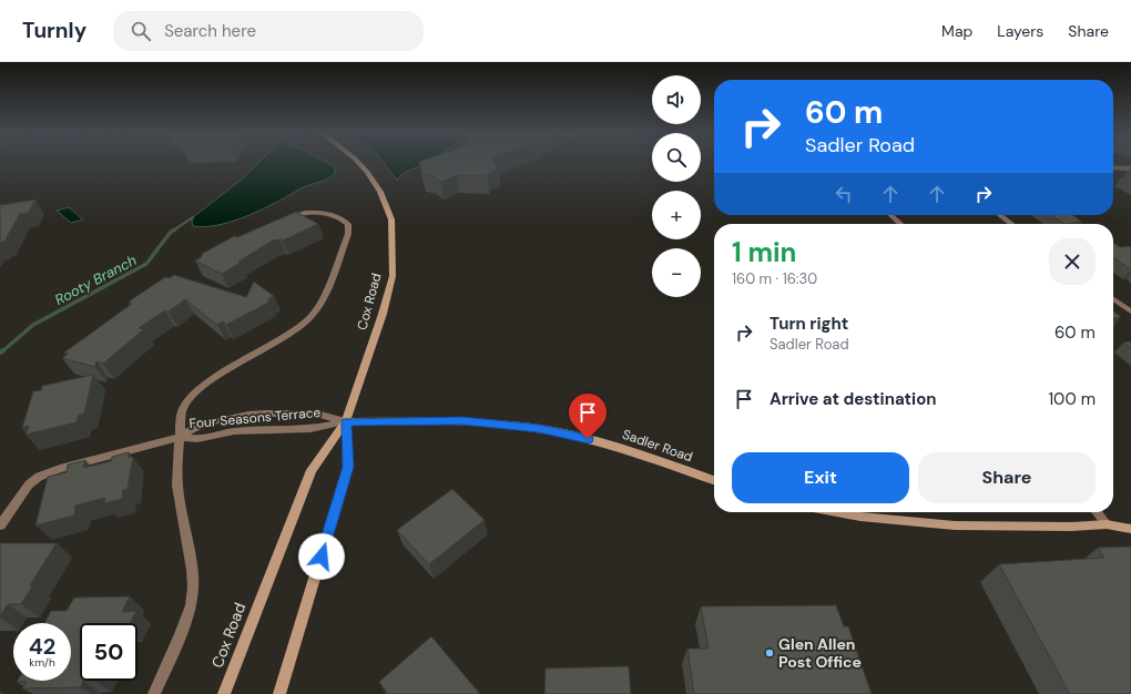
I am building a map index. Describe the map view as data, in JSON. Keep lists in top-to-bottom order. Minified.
{"streets":{"main road":["Cox Road","Sadler Road"],"street":["Four Seasons Terrace"]},"crossings":[["Cox Road","Four Seasons Terrace"],["Cox Road","Sadler Road"],["Four Seasons Terrace","Sadler Road"]],"water":["Rooty Branch"],"places":["Glen Allen Post Office"],"page":{"header":"Turnly","search":"Search here","nav":["Map","Layers","Share"],"map_buttons":["+","−"],"turn":["60 m","Sadler Road"],"heading":["1 min","160 m · 16:30"],"list":[{"name":"Turn right","note":"Sadler Road","value":"60 m"},{"name":"Arrive at destination","value":"100 m"}],"buttons":["Exit","Share"],"speed":"42 km/h","limit":"50"}}
